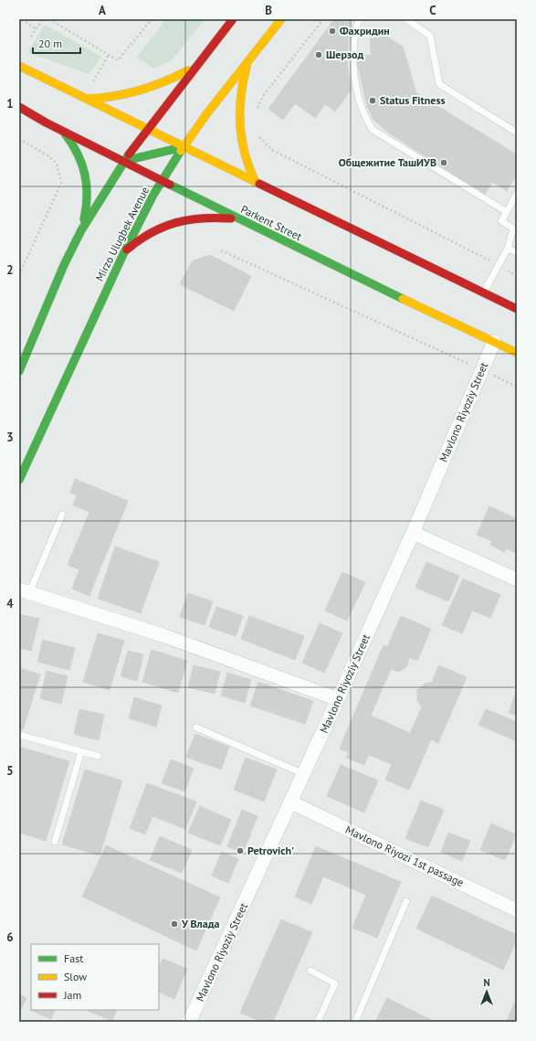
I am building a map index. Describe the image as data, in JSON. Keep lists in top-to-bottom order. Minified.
{"streets":{"main road":["Parkent Street","Mirzo Ulugbek Avenue"],"street":["Mavlono Riyoziy Street","Mavlono Riyozi 1st passage"]},"crossings":[["Parkent Street","Mirzo Ulugbek Avenue"],["Parkent Street","Mavlono Riyoziy Street"],["Mavlono Riyoziy Street","Mavlono Riyozi 1st passage"]],"places":["Фахридин","Шерзод","Status Fitness","Общежитие ТашИУВ","Petrovich'","У Влада"],"legend":["Fast","Slow","Jam"],"scale_bar":"20 m","north":"top","grid":{"columns":["A","B","C"],"rows":["1","2","3","4","5","6"]}}
